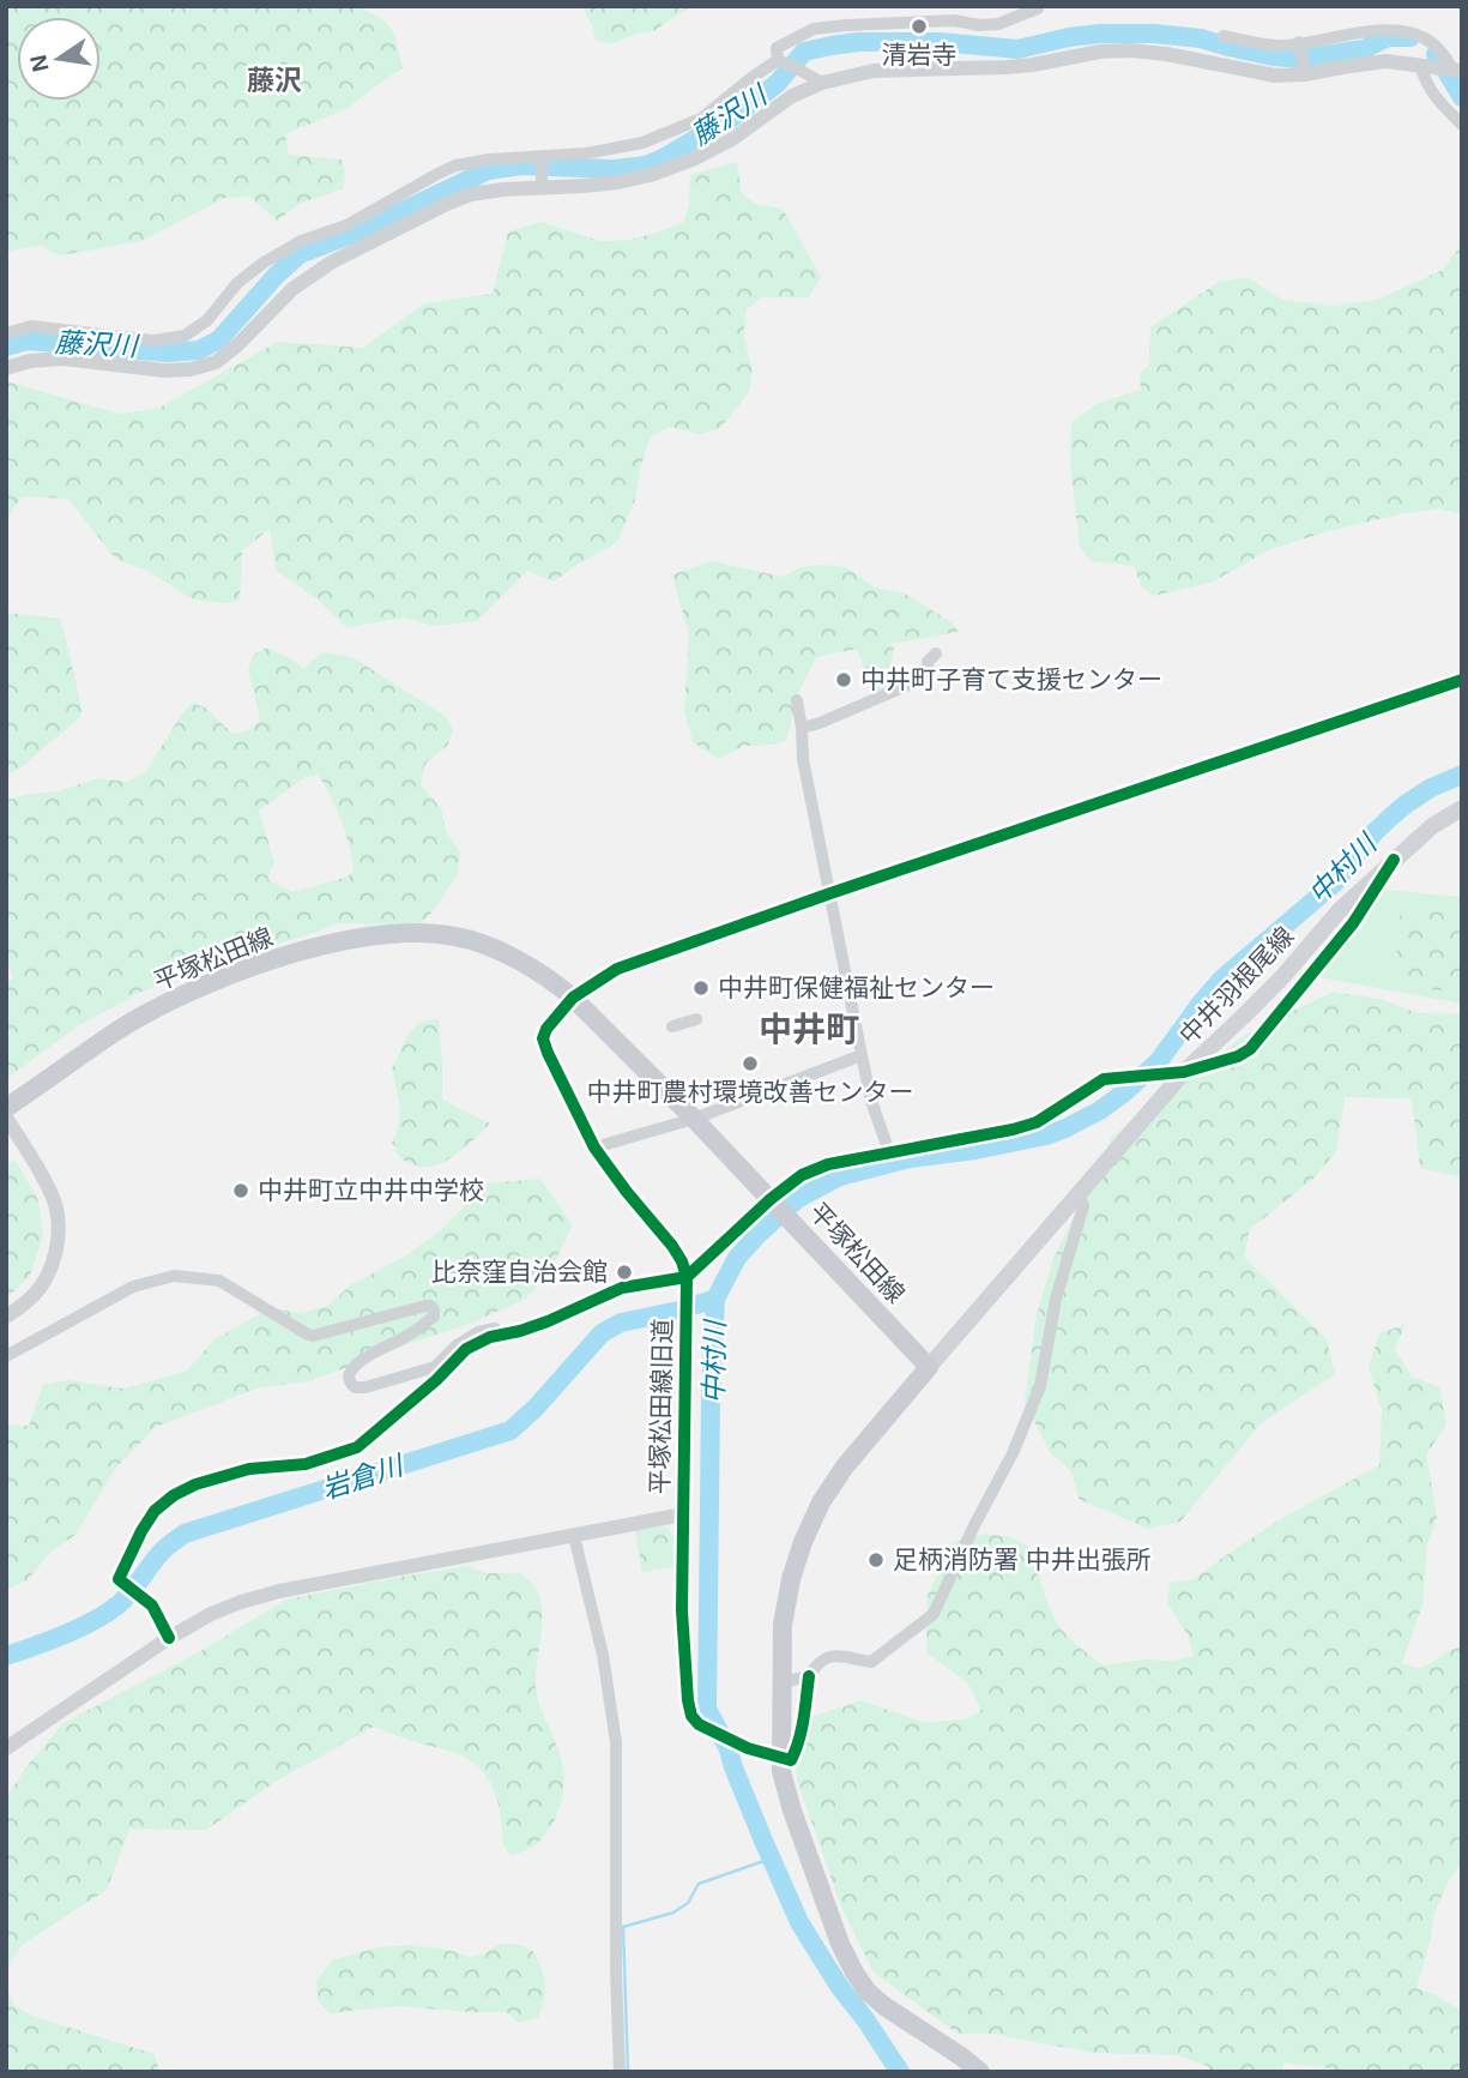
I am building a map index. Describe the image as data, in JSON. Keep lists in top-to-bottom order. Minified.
{"streets":{"main road":["平塚松田線","中井羽根尾線"],"street":["平塚松田線旧道"]},"crossings":[["平塚松田線","中井羽根尾線"],["平塚松田線","平塚松田線旧道"]],"districts":["藤沢","中井町"],"water":["藤沢川","中村川","岩倉川"],"places":["清岩寺","中井町子育て支援センター","中井町保健福祉センター","中井町農村環境改善センター","中井町立中井中学校","比奈窪自治会館","足柄消防署 中井出張所"],"north":"left"}
